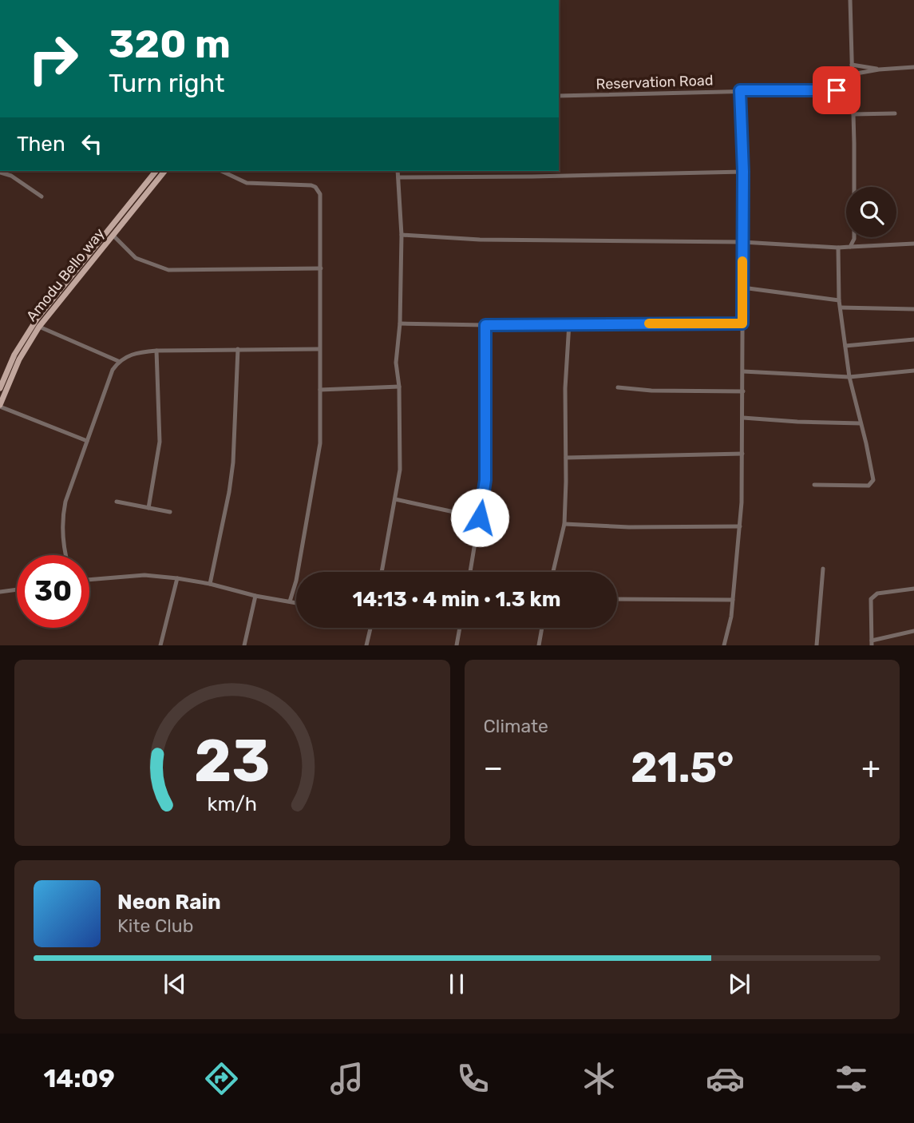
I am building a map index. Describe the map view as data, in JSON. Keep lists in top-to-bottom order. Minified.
{"streets":{"main road":["Amodu Bello way"],"street":["Reservation Road"]},"page":{"turn":["320 m","Turn right"],"then":"Then","limit":"30","trip":"14:13 · 4 min · 1.3 km","tile":"Climate","heat":["−","21.5°","+"],"song":["Neon Rain","Kite Club"],"tabs":"14:09","gauge":["23","km/h"]}}
